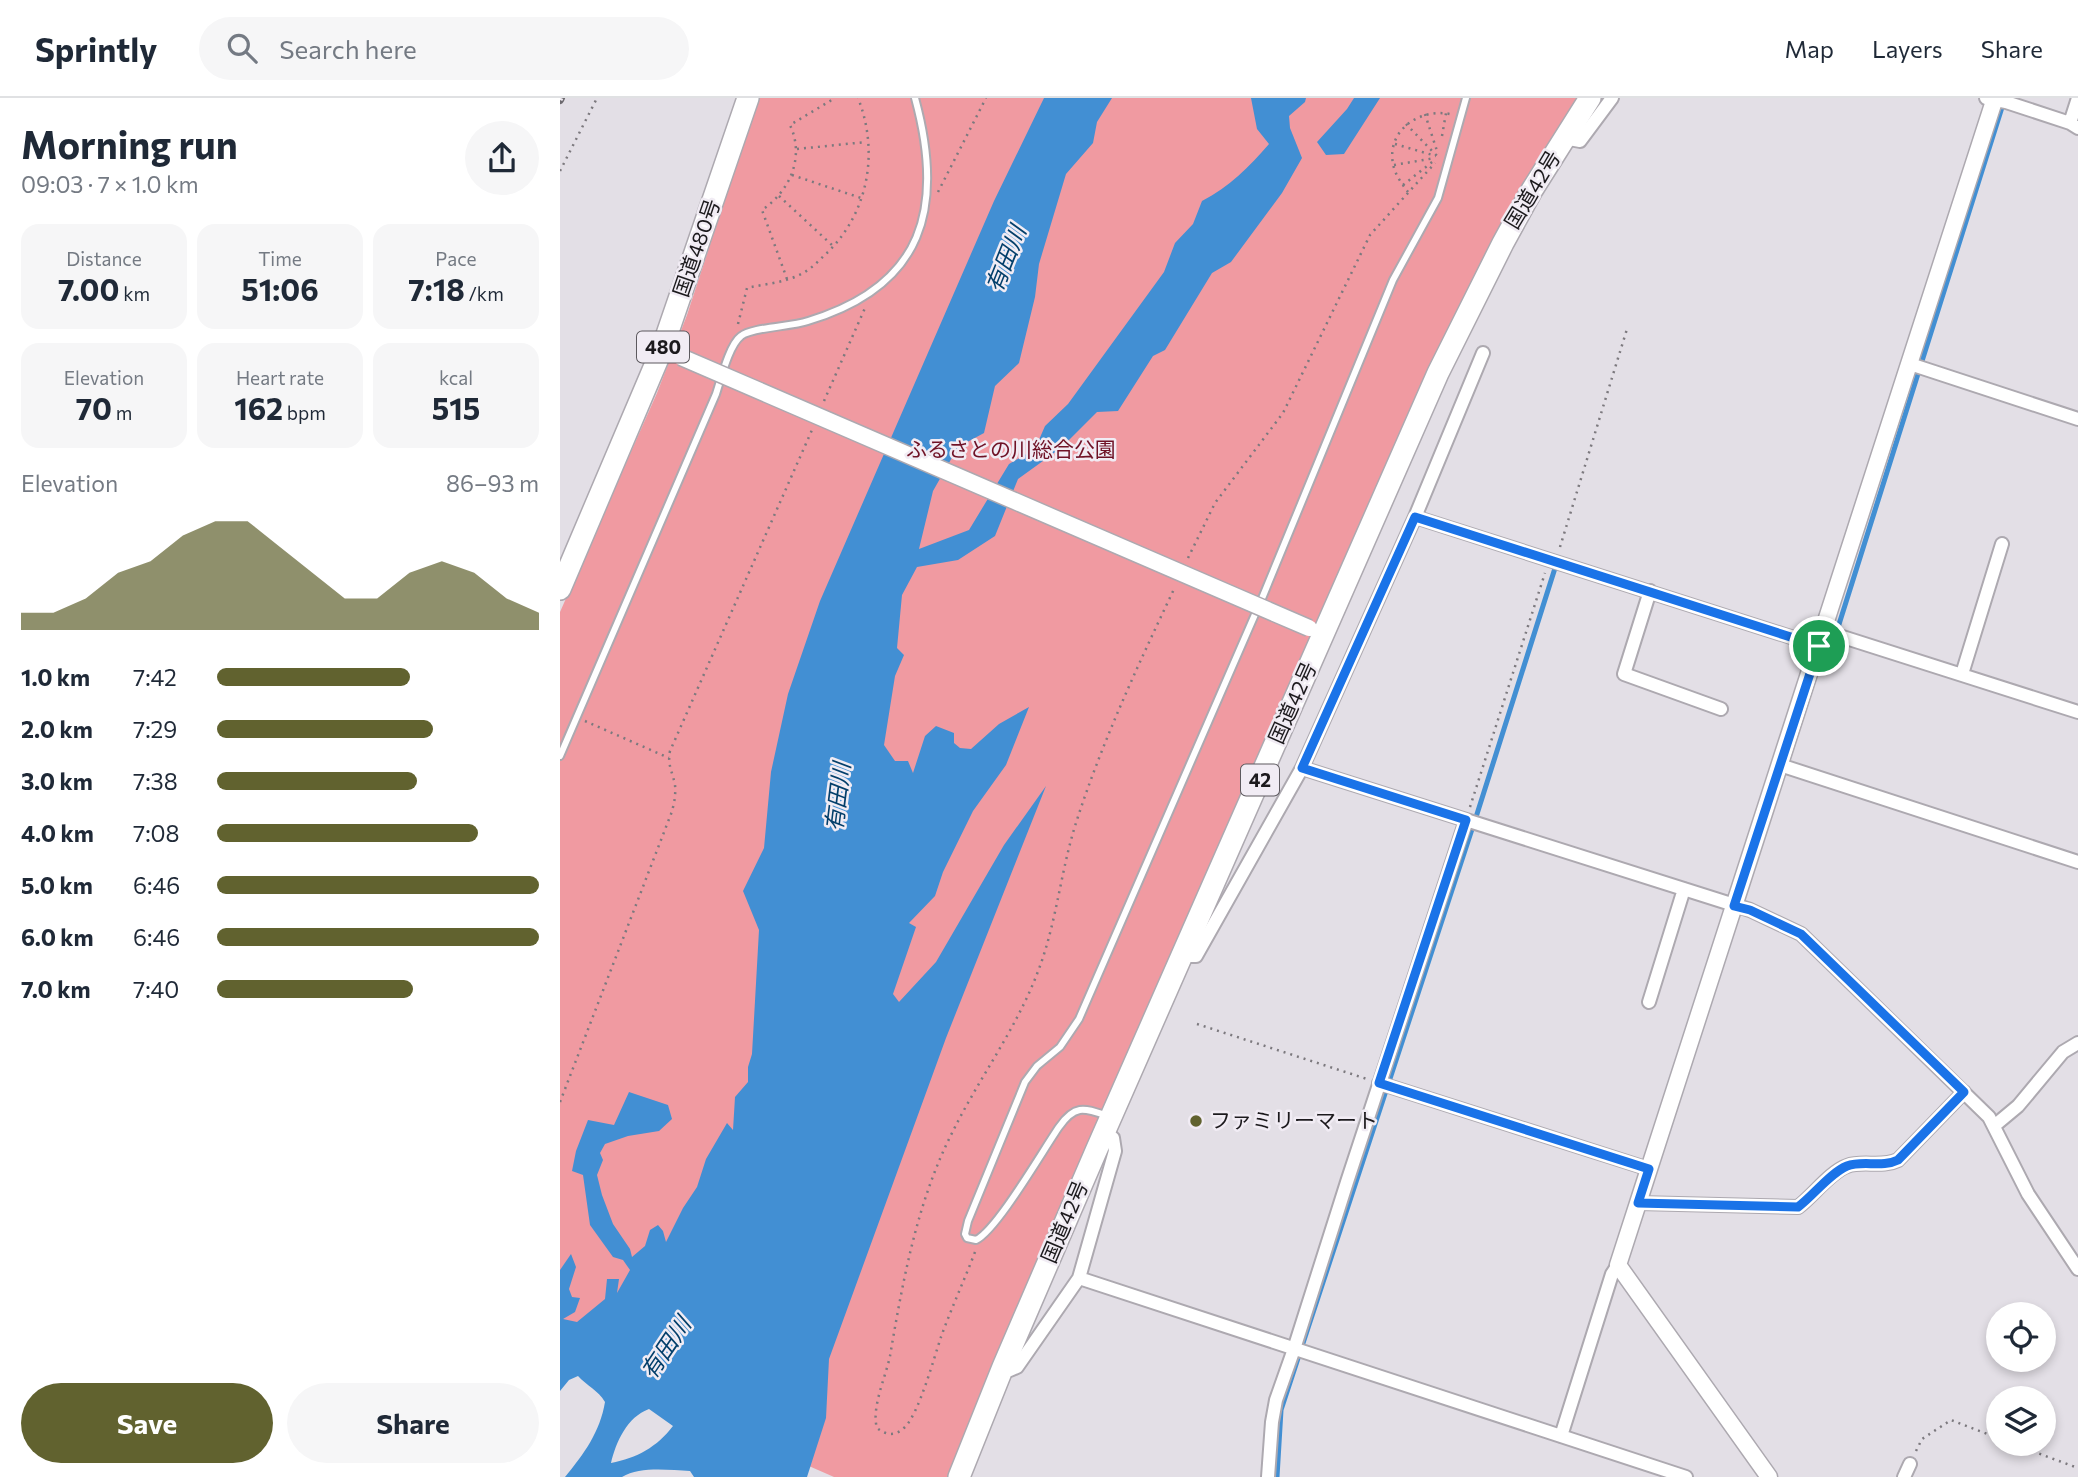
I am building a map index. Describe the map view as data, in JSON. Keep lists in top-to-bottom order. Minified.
{"streets":{"highway":["国道42号","国道480号","480","42"]},"water":["有田川"],"parks":["ふるさとの川総合公園"],"places":["ファミリーマート"],"page":{"header":"Sprintly","search":"Search here","nav":["Map","Layers","Share"],"heading":["Morning run","09:03 · 7 × 1.0 km"],"stats":[["Distance","7.00 km"],["Time","51:06"],["Pace","7:18 /km"],["Elevation","70 m"],["Heart rate","162 bpm"],["kcal","515"]],"chart":["Elevation","86–93 m"],"list":[{"name":"1.0 km","note":"7:42"},{"name":"2.0 km","note":"7:29"},{"name":"3.0 km","note":"7:38"},{"name":"4.0 km","note":"7:08"},{"name":"5.0 km","note":"6:46"},{"name":"6.0 km","note":"6:46"},{"name":"7.0 km","note":"7:40"}],"buttons":["Save","Share"]}}
